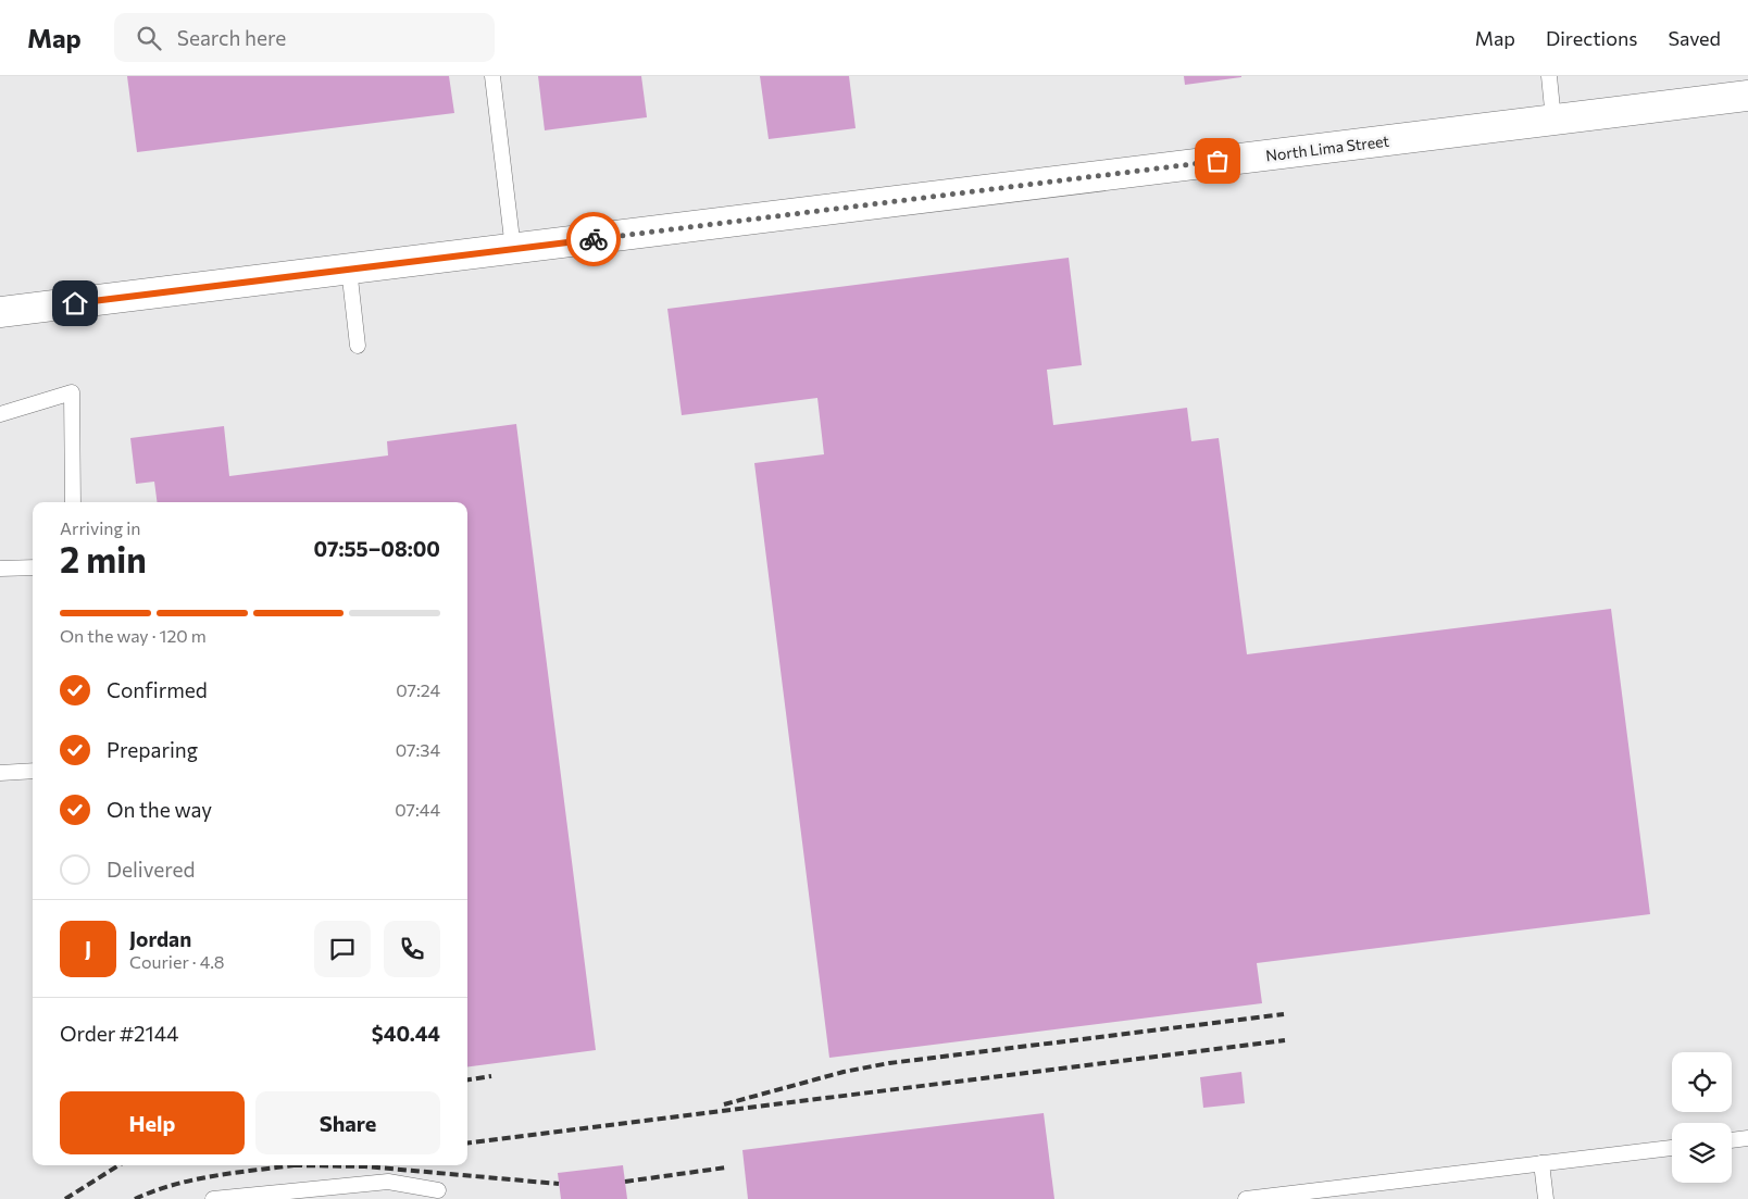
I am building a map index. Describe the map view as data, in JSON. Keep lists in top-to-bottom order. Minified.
{"streets":{"street":["North Lima Street"]},"page":{"header":"Map","search":"Search here","nav":["Map","Directions","Saved"],"heading":["2 min","Arriving in","07:55–08:00"],"panel":["Jordan","Courier · 4.8","Order #2144","$40.44"],"bar":"On the way · 120 m","list":[["Confirmed","07:24"],["Preparing","07:34"],["On the way","07:44"],"Delivered"],"round":"J","buttons":["Help","Share"]}}
